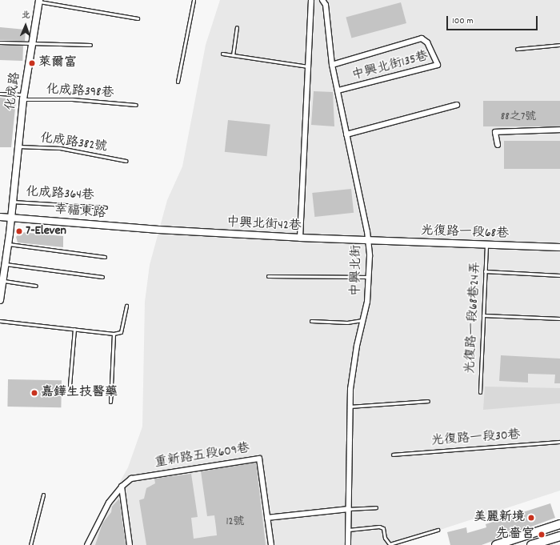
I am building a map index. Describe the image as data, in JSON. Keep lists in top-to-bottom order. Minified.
{"streets":{"street":["中興北街135巷","化成路","幸福東路","中興北街42巷","光復路一段68巷","中興北街","重新路五段609巷"],"lane":["化成路398巷","化成路382號","化成路364巷","光復路一段68巷24弄","光復路一段30巷"]},"crossings":[["中興北街135巷","中興北街"],["化成路","化成路398巷"],["化成路","化成路382號"],["化成路","化成路364巷"],["化成路","幸福東路"],["幸福東路","中興北街42巷"],["中興北街42巷","光復路一段68巷"],["中興北街42巷","中興北街"],["光復路一段68巷","中興北街"],["光復路一段68巷","光復路一段68巷24弄"]],"places":["萊爾富","7-Eleven","嘉鏵生技醫藥","美麗新境","先嗇宮"],"house_numbers":["88之7號","12號"],"scale_bar":"100 m","north":"top"}
